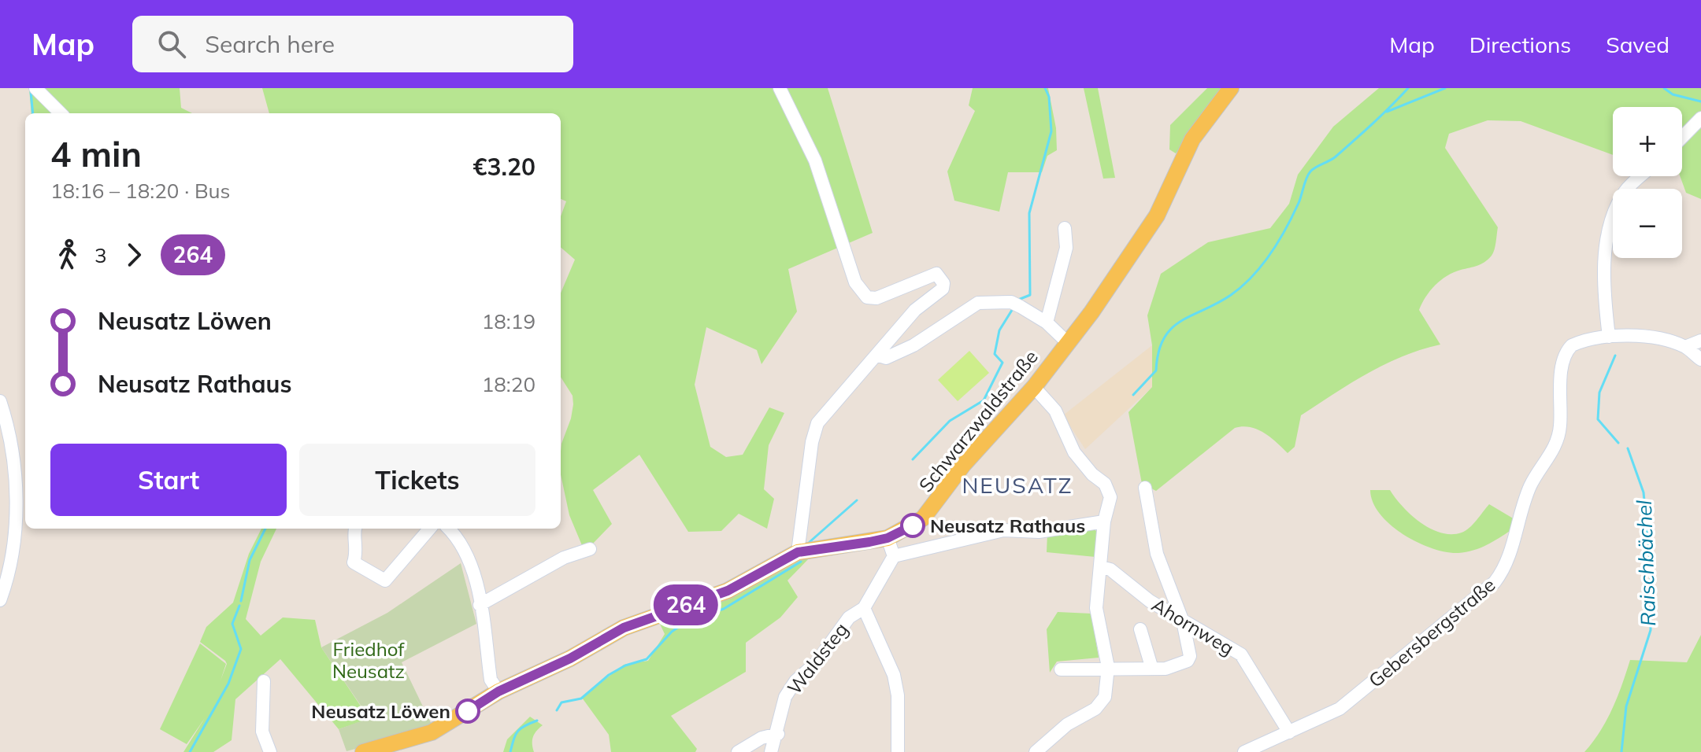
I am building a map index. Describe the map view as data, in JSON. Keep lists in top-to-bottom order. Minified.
{"streets":{"main road":["Schwarzwaldstraße"],"street":["Ahornweg","Gebersbergstraße","Waldsteg"]},"crossings":[["Ahornweg","Gebersbergstraße"]],"districts":["NEUSATZ"],"water":["Raischbächel"],"parks":["Friedhof Neusatz"],"places":["Neusatz Rathaus","Neusatz Löwen"],"lines":["bus line 264"],"page":{"header":"Map","search":"Search here","nav":["Map","Directions","Saved"],"on_map":"264","map_buttons":["+","−"],"heading":["4 min","18:16 – 18:20 · Bus","€3.20"],"legs":["3","264"],"list":[{"name":"Neusatz Löwen","value":"18:19"},{"name":"Neusatz Rathaus","value":"18:20"}],"buttons":["Start","Tickets"]}}
